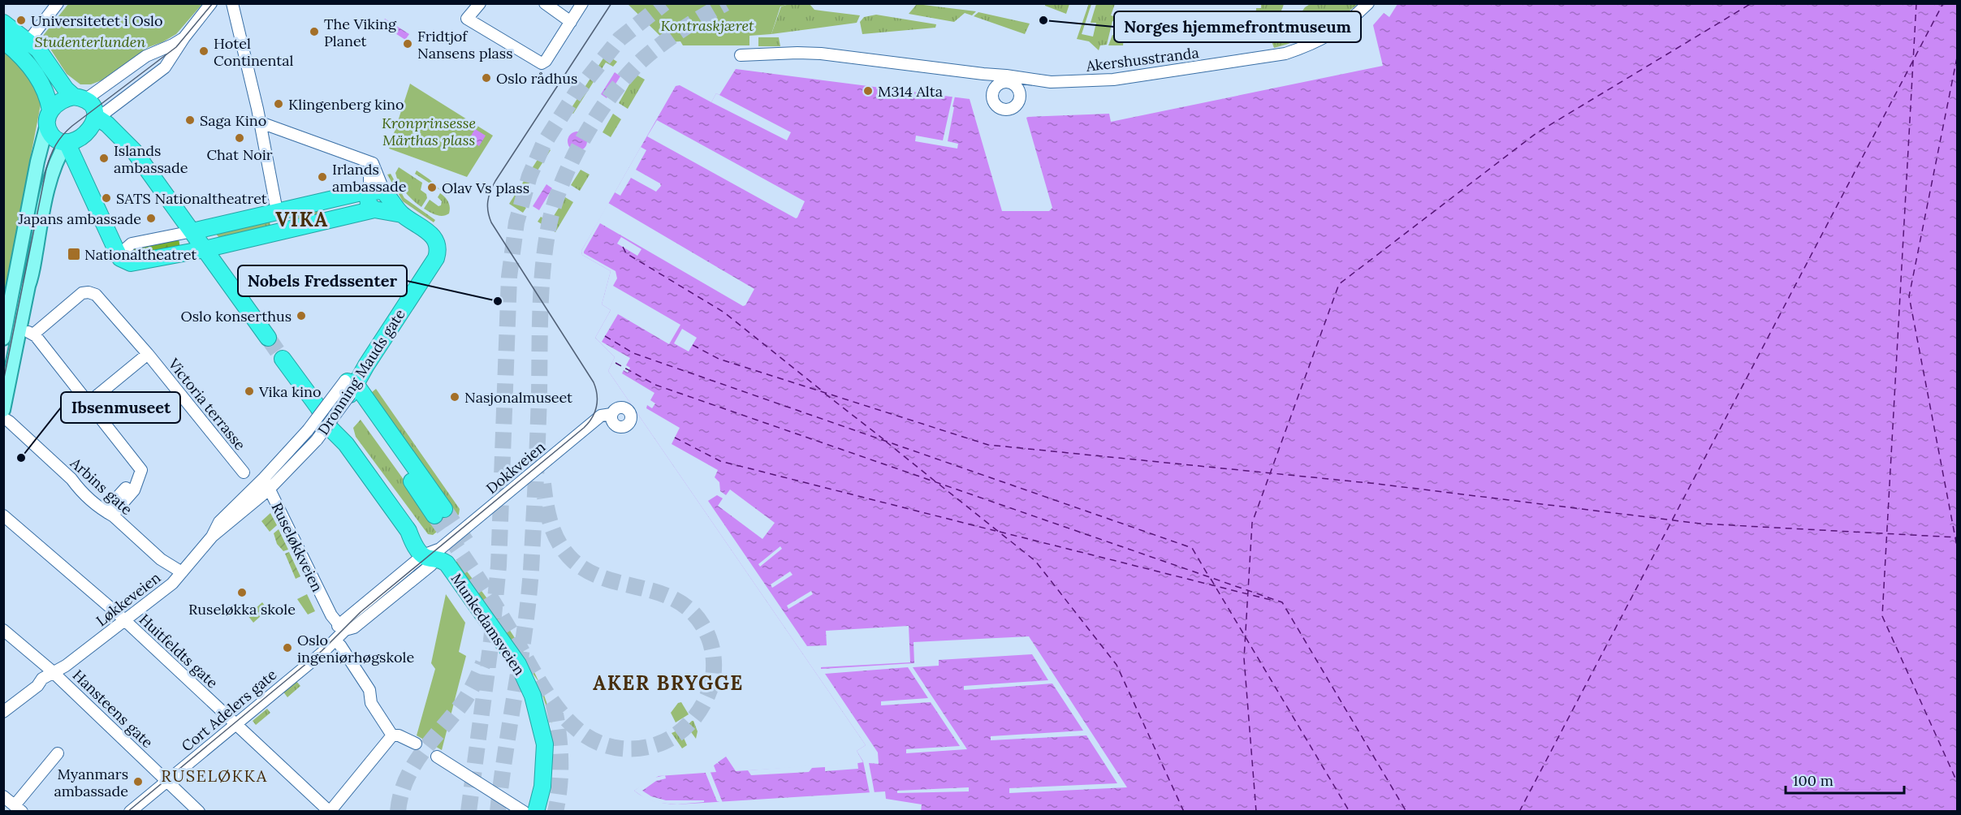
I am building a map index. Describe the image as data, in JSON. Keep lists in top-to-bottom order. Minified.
{"streets":{"highway":["Dronning Mauds gate","Munkedamsveien"],"street":["Akershusstranda","Victoria terrasse","Dokkveien","Arbins gate","Ruseløkkveien","Løkkeveien","Huitfeldts gate","Hansteens gate","Cort Adelers gate"]},"crossings":[["Dronning Mauds gate","Ruseløkkveien"],["Dronning Mauds gate","Løkkeveien"],["Dokkveien","Munkedamsveien"],["Dokkveien","Cort Adelers gate"],["Arbins gate","Løkkeveien"],["Ruseløkkveien","Løkkeveien"],["Ruseløkkveien","Cort Adelers gate"],["Løkkeveien","Huitfeldts gate"],["Løkkeveien","Hansteens gate"],["Munkedamsveien","Cort Adelers gate"],["Huitfeldts gate","Cort Adelers gate"],["Hansteens gate","Cort Adelers gate"]],"districts":["VIKA","AKER BRYGGE","RUSELØKKA"],"parks":["Kontraskjæret","Studenterlunden","Kronprinsesse Märthas plass"],"places":{"other":["Universitetet i Oslo","Norges hjemmefrontmuseum","The Viking Planet","Fridtjof Nansens plass","Hotel Continental","Oslo rådhus","M314 Alta","Klingenberg kino","Saga Kino","Chat Noir","Islands ambassade","Irlands ambassade","Olav Vs plass","SATS Nationaltheatret","Japans ambassade","Nobels Fredssenter","Oslo konserthus","Vika kino","Nasjonalmuseet","Ibsenmuseet","Ruseløkka skole","Oslo ingeniørhøgskole","Myanmars ambassade"],"transit":["Nationaltheatret"]},"scale_bar":"100 m"}
